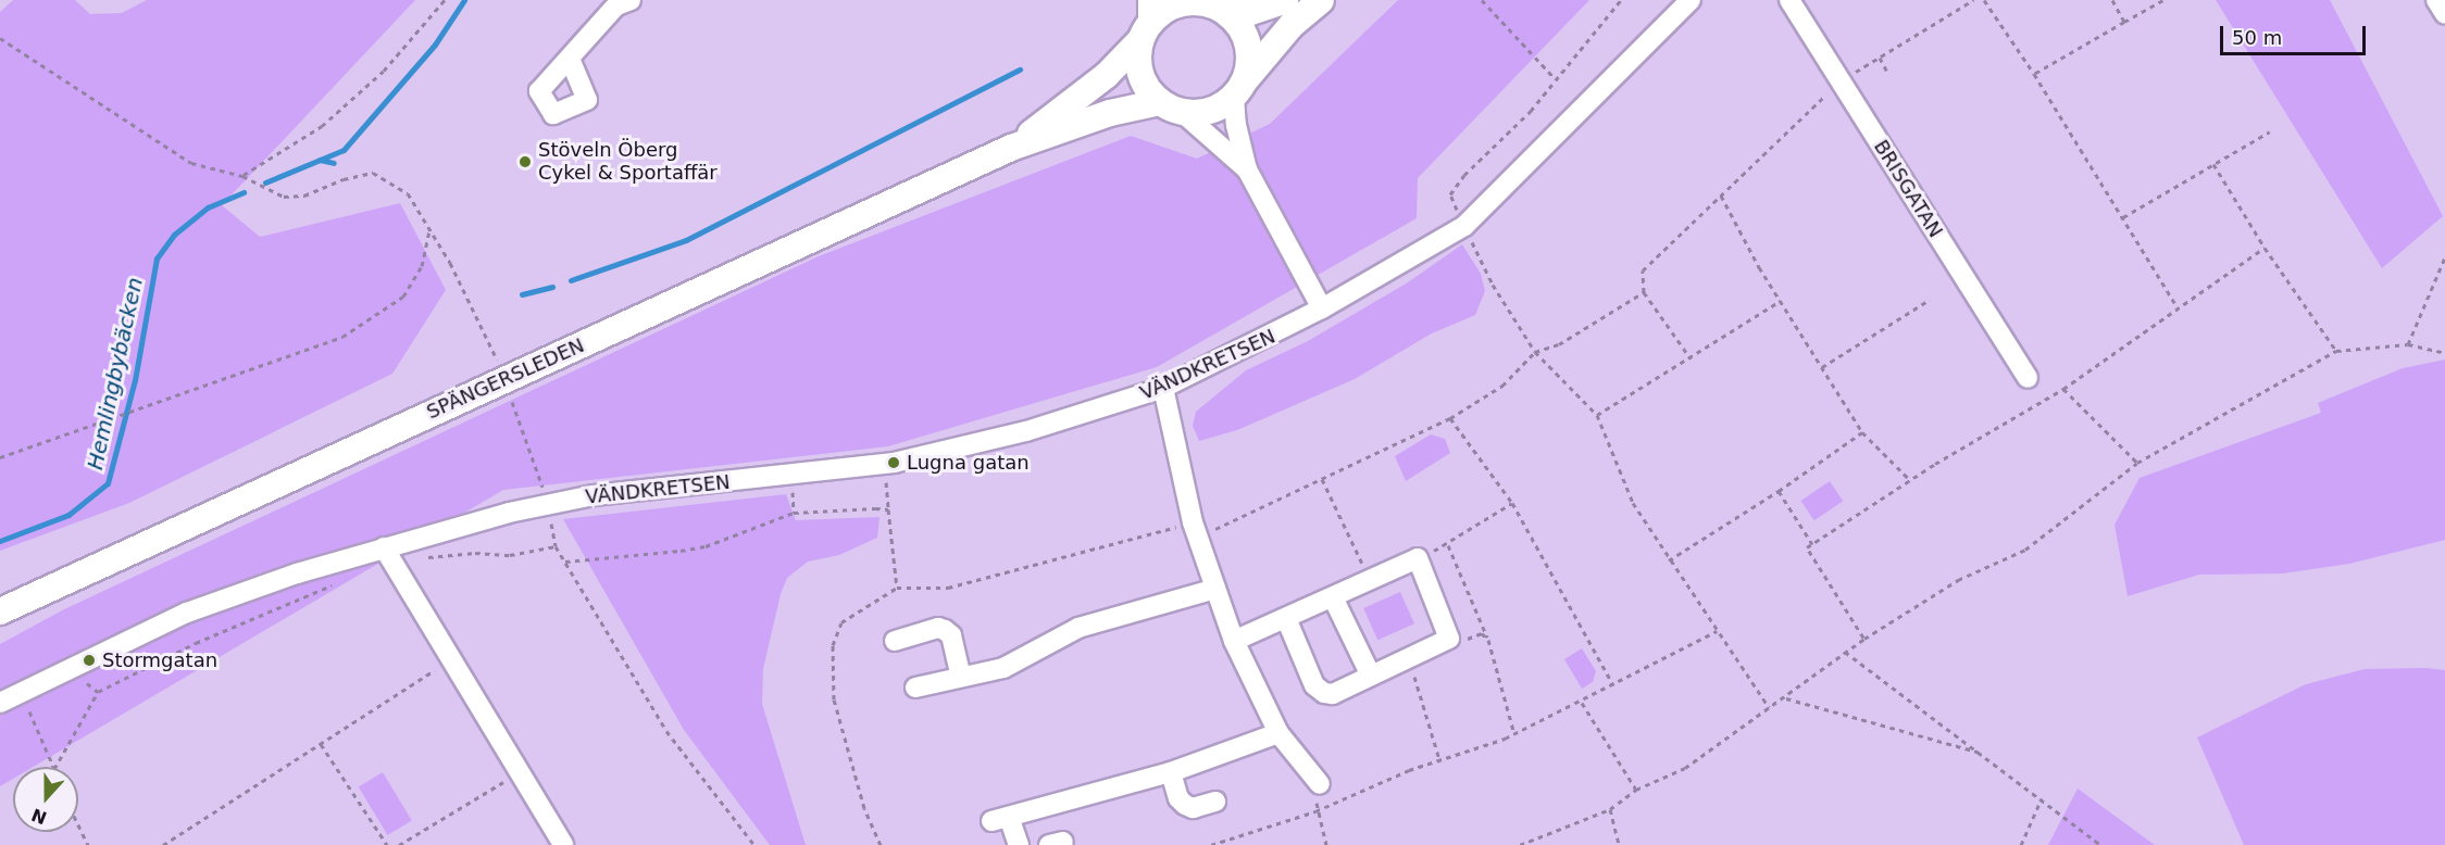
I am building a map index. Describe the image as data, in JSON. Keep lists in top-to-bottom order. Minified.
{"streets":{"main road":["SPÄNGERSLEDEN"],"street":["BRISGATAN","VÄNDKRETSEN"]},"water":["Hemlingbybäcken"],"places":["Stöveln Öberg Cykel & Sportaffär","Lugna gatan","Stormgatan"],"scale_bar":"50 m","north":"bottom"}
